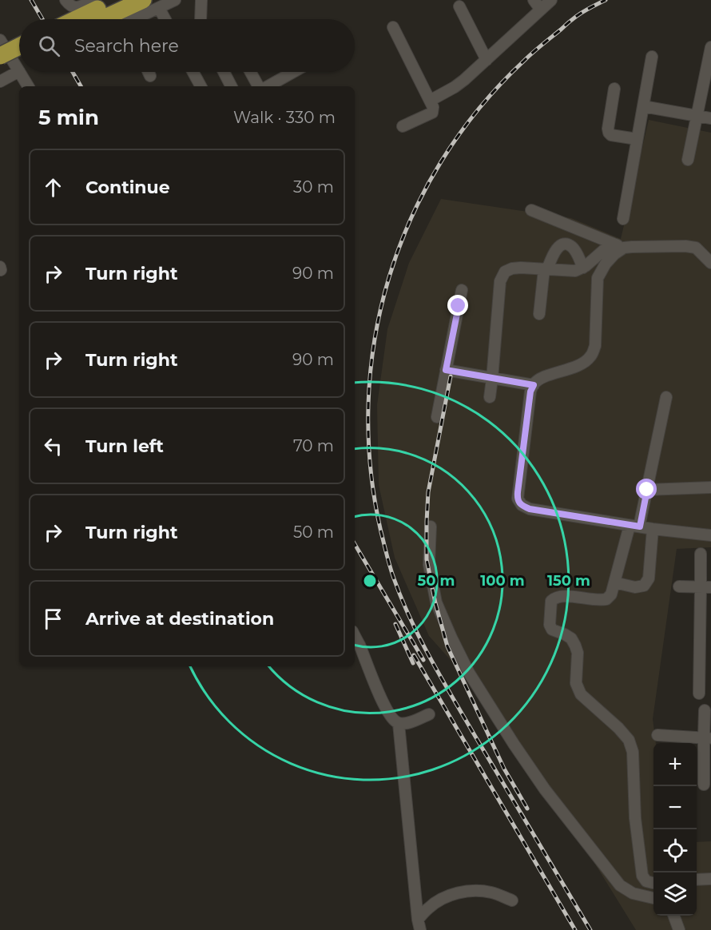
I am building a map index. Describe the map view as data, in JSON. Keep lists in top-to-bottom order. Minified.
{"page":{"search":"Search here","heading":["5 min","Walk · 330 m"],"list":[["Continue","30 m"],["Turn right","90 m"],["Turn right","90 m"],["Turn left","70 m"],["Turn right","50 m"],"Arrive at destination"],"map_buttons":["+","−"]},"rings":["50 m","100 m","150 m"]}
